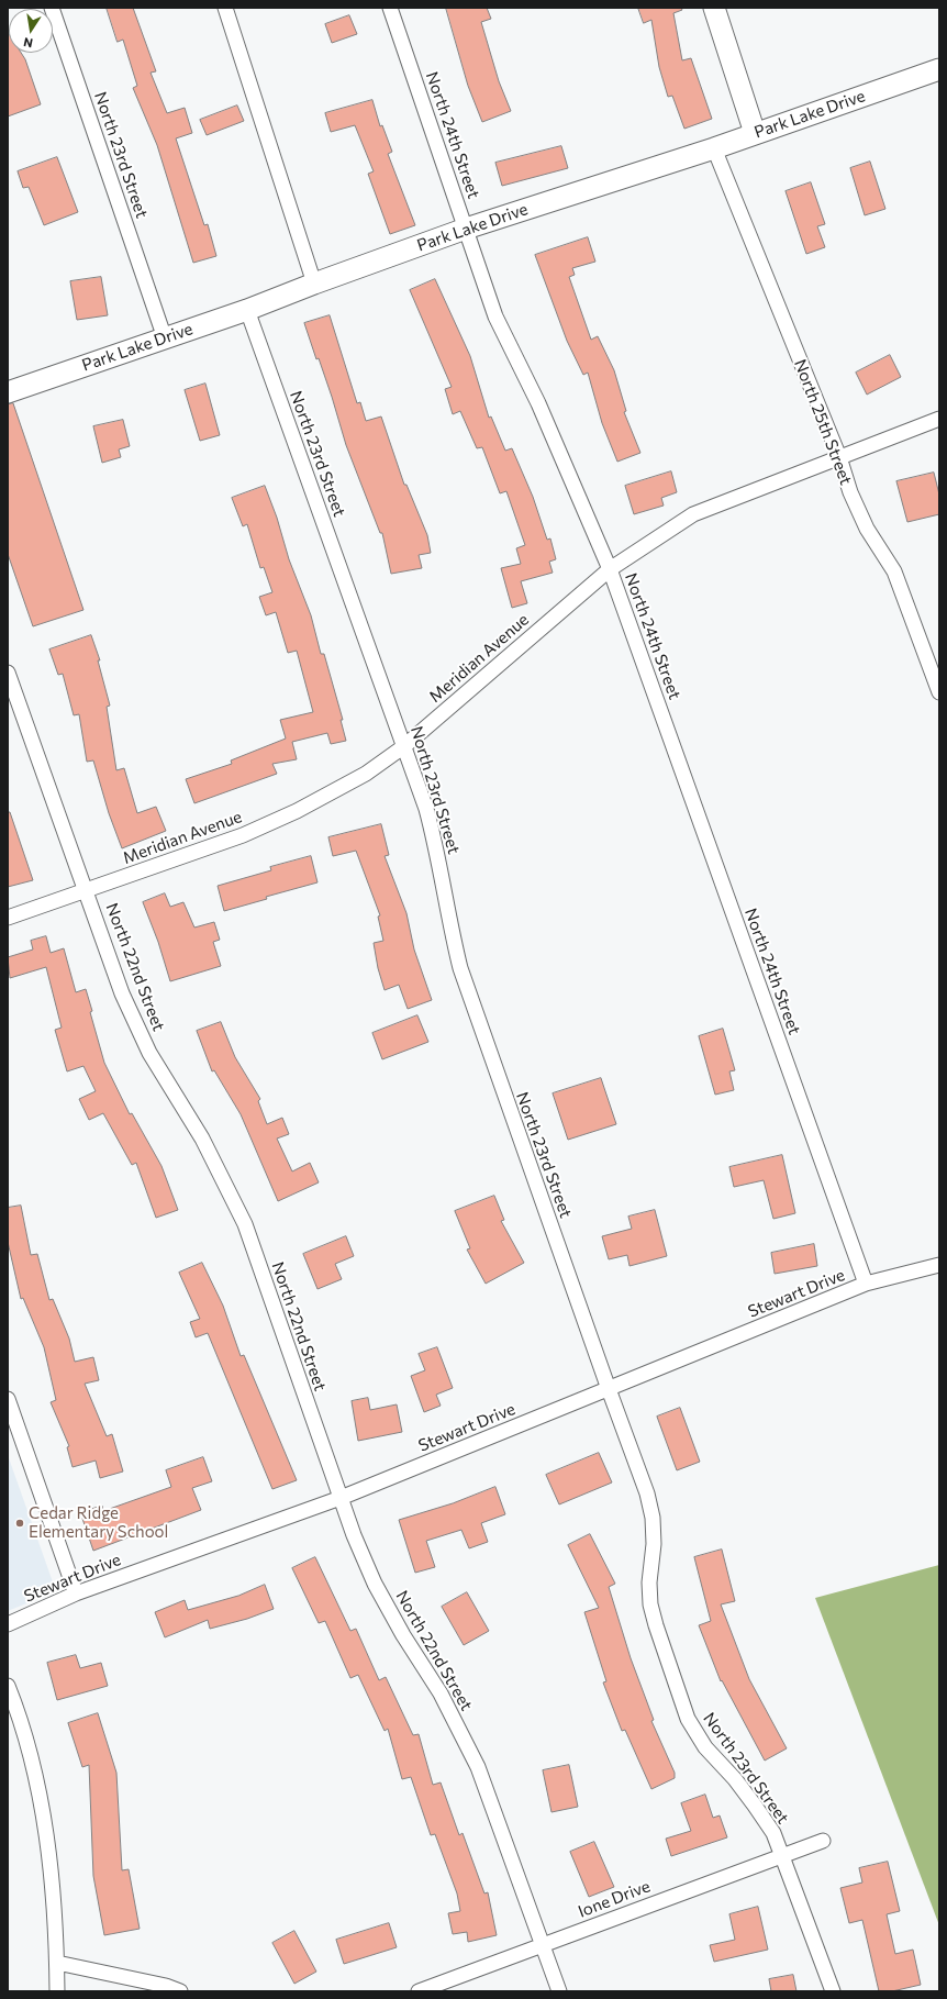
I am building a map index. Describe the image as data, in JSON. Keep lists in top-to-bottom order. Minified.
{"streets":{"street":["Park Lake Drive","North 24th Street","North 23rd Street","North 25th Street","Meridian Avenue","North 22nd Street","Stewart Drive","Ione Drive"]},"crossings":[["Park Lake Drive","North 24th Street"],["Park Lake Drive","North 23rd Street"],["Park Lake Drive","North 25th Street"],["North 24th Street","Meridian Avenue"],["North 24th Street","Stewart Drive"],["North 23rd Street","Meridian Avenue"],["North 23rd Street","Stewart Drive"],["North 23rd Street","Ione Drive"],["North 25th Street","Meridian Avenue"],["Meridian Avenue","North 22nd Street"],["North 22nd Street","Stewart Drive"],["North 22nd Street","Ione Drive"]],"places":["Cedar Ridge Elementary School"],"north":"bottom"}
